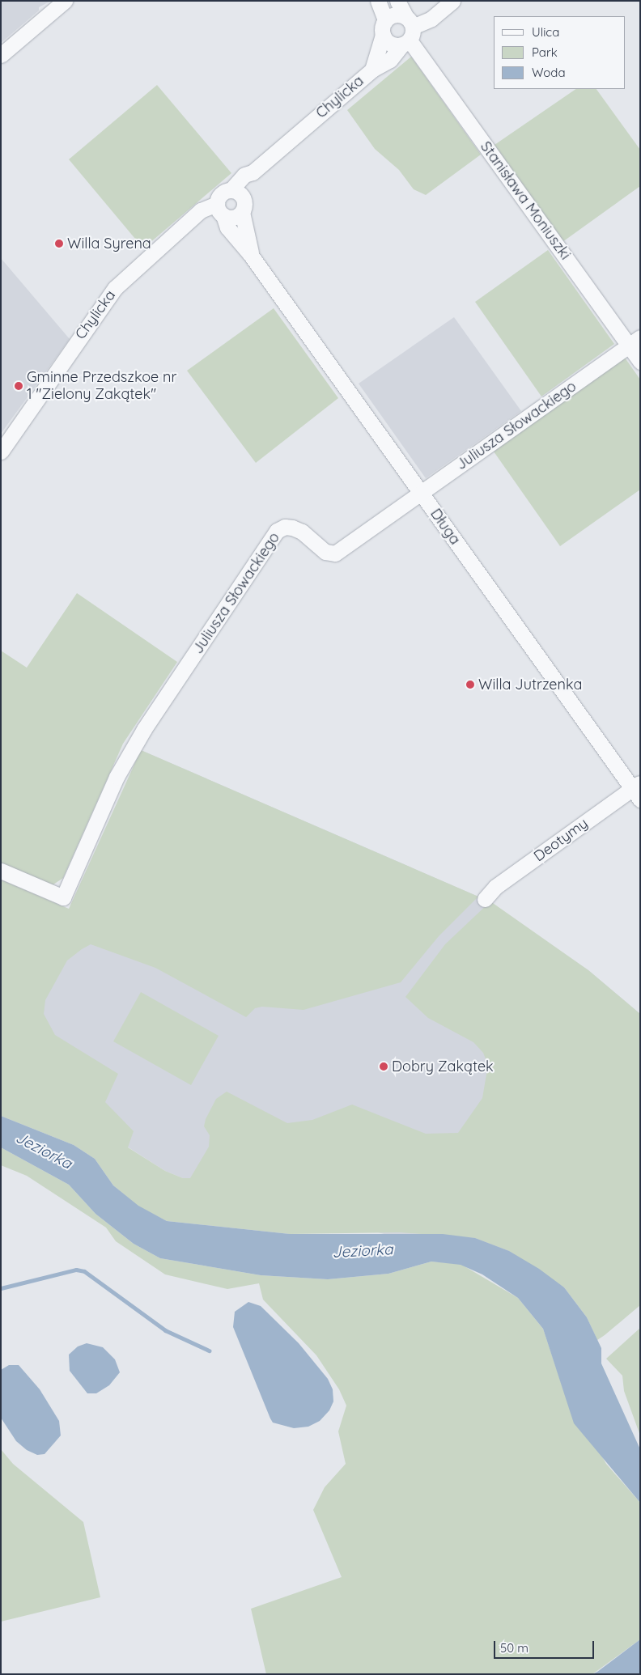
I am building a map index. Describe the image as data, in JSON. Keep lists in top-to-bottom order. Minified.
{"streets":{"street":["Chylicka","Stanisława Moniuszki","Juliusza Słowackiego","Długa","Deotymy"]},"crossings":[["Chylicka","Stanisława Moniuszki"],["Chylicka","Długa"],["Stanisława Moniuszki","Juliusza Słowackiego"],["Juliusza Słowackiego","Długa"],["Długa","Deotymy"]],"water":["Jeziorka"],"places":["Willa Syrena","Gminne Przedszkoe nr 1 \"Zielony Zakątek\"","Willa Jutrzenka","Dobry Zakątek"],"legend":["Ulica","Park","Woda"],"scale_bar":"50 m"}
